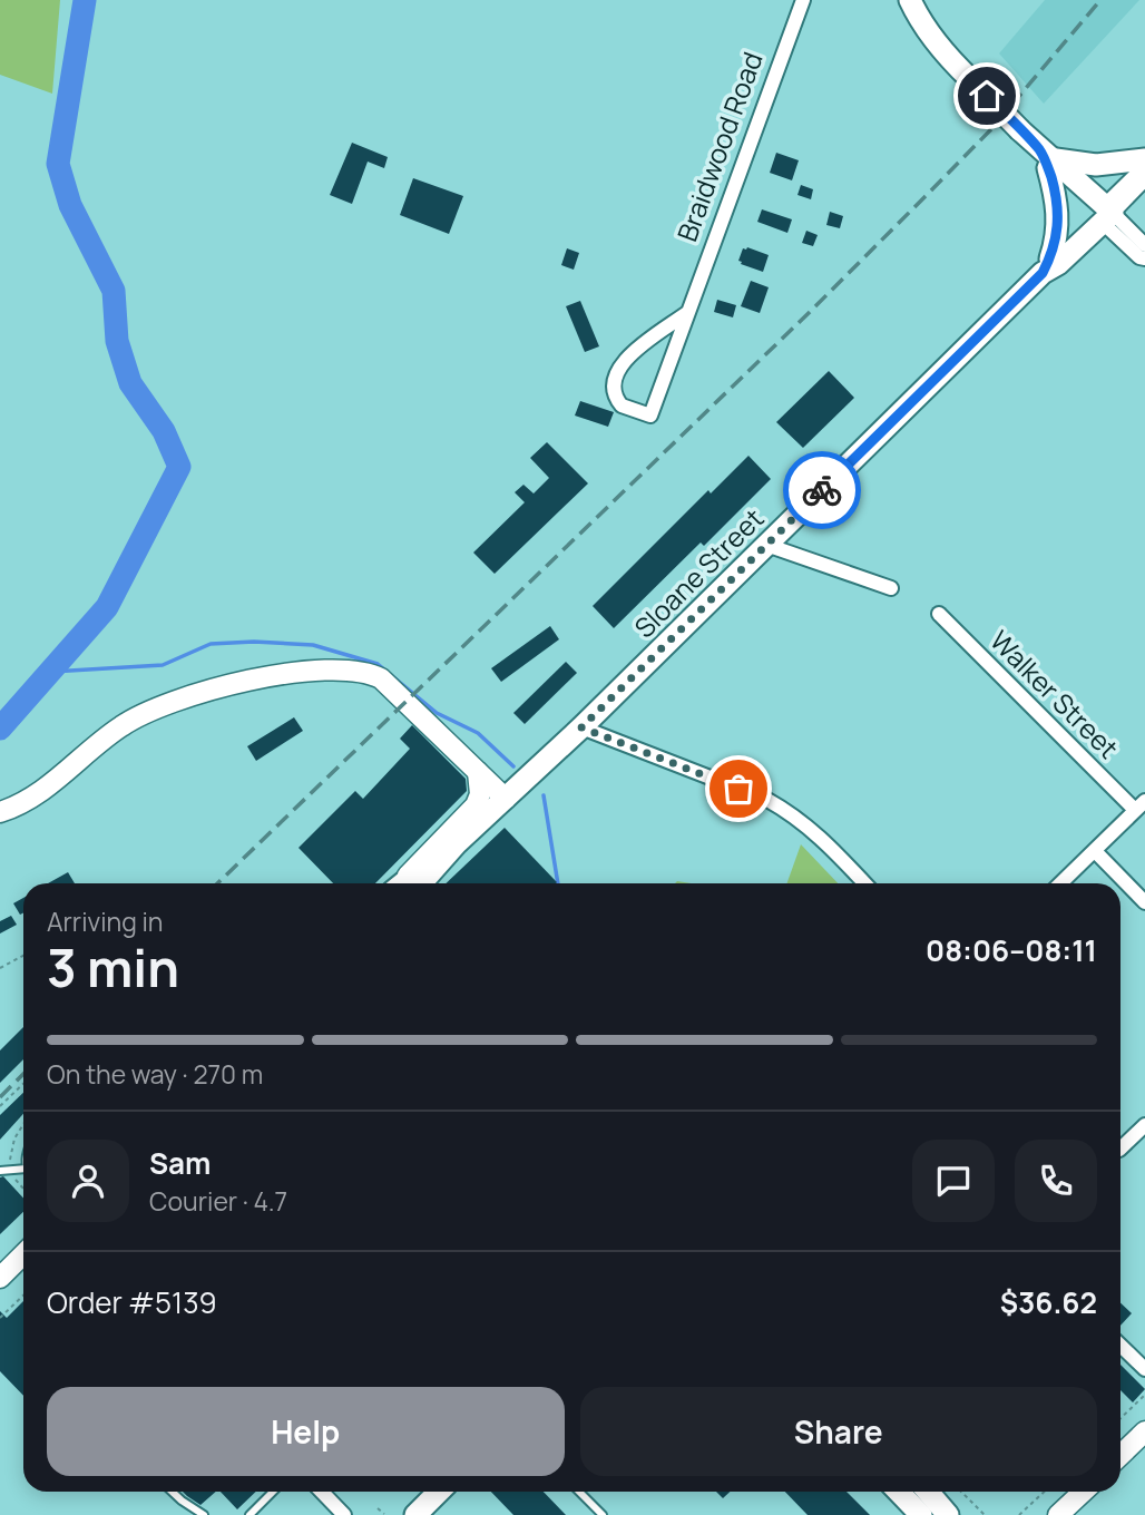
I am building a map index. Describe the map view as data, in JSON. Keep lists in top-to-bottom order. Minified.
{"streets":{"main road":["Sloane Street"],"street":["Braidwood Road","Walker Street"]},"page":{"heading":["3 min","Arriving in","08:06–08:11"],"panel":["Sam","Courier · 4.7","Order #5139","$36.62"],"bar":"On the way · 270 m","buttons":["Help","Share"]}}
